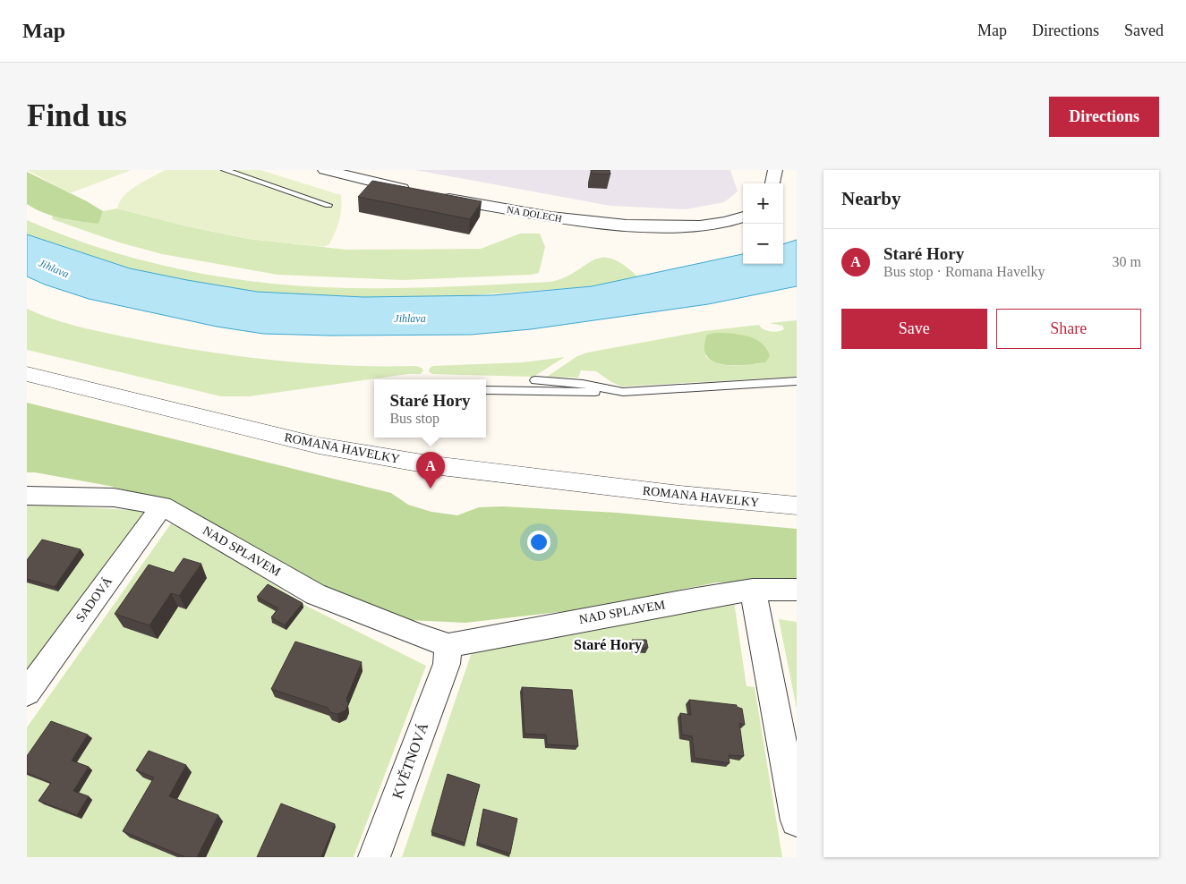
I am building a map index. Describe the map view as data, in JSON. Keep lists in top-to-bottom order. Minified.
{"streets":{"street":["NA DOLECH","ROMANA HAVELKY","NAD SPLAVEM","SADOVÁ","KVĚTNOVÁ"]},"crossings":[["NAD SPLAVEM","SADOVÁ"],["NAD SPLAVEM","KVĚTNOVÁ"]],"districts":["Staré Hory"],"water":["Jihlava"],"page":{"header":"Map","nav":["Map","Directions","Saved"],"buttons":["Directions",["Save","Share"]],"title":"Find us","heading":"Nearby","map_buttons":["+","−"],"list":[{"mark":"A","name":"Staré Hory","note":"Bus stop · Romana Havelky","value":"30 m"}],"popup":["Staré Hory","Bus stop"],"pins":"A"}}
